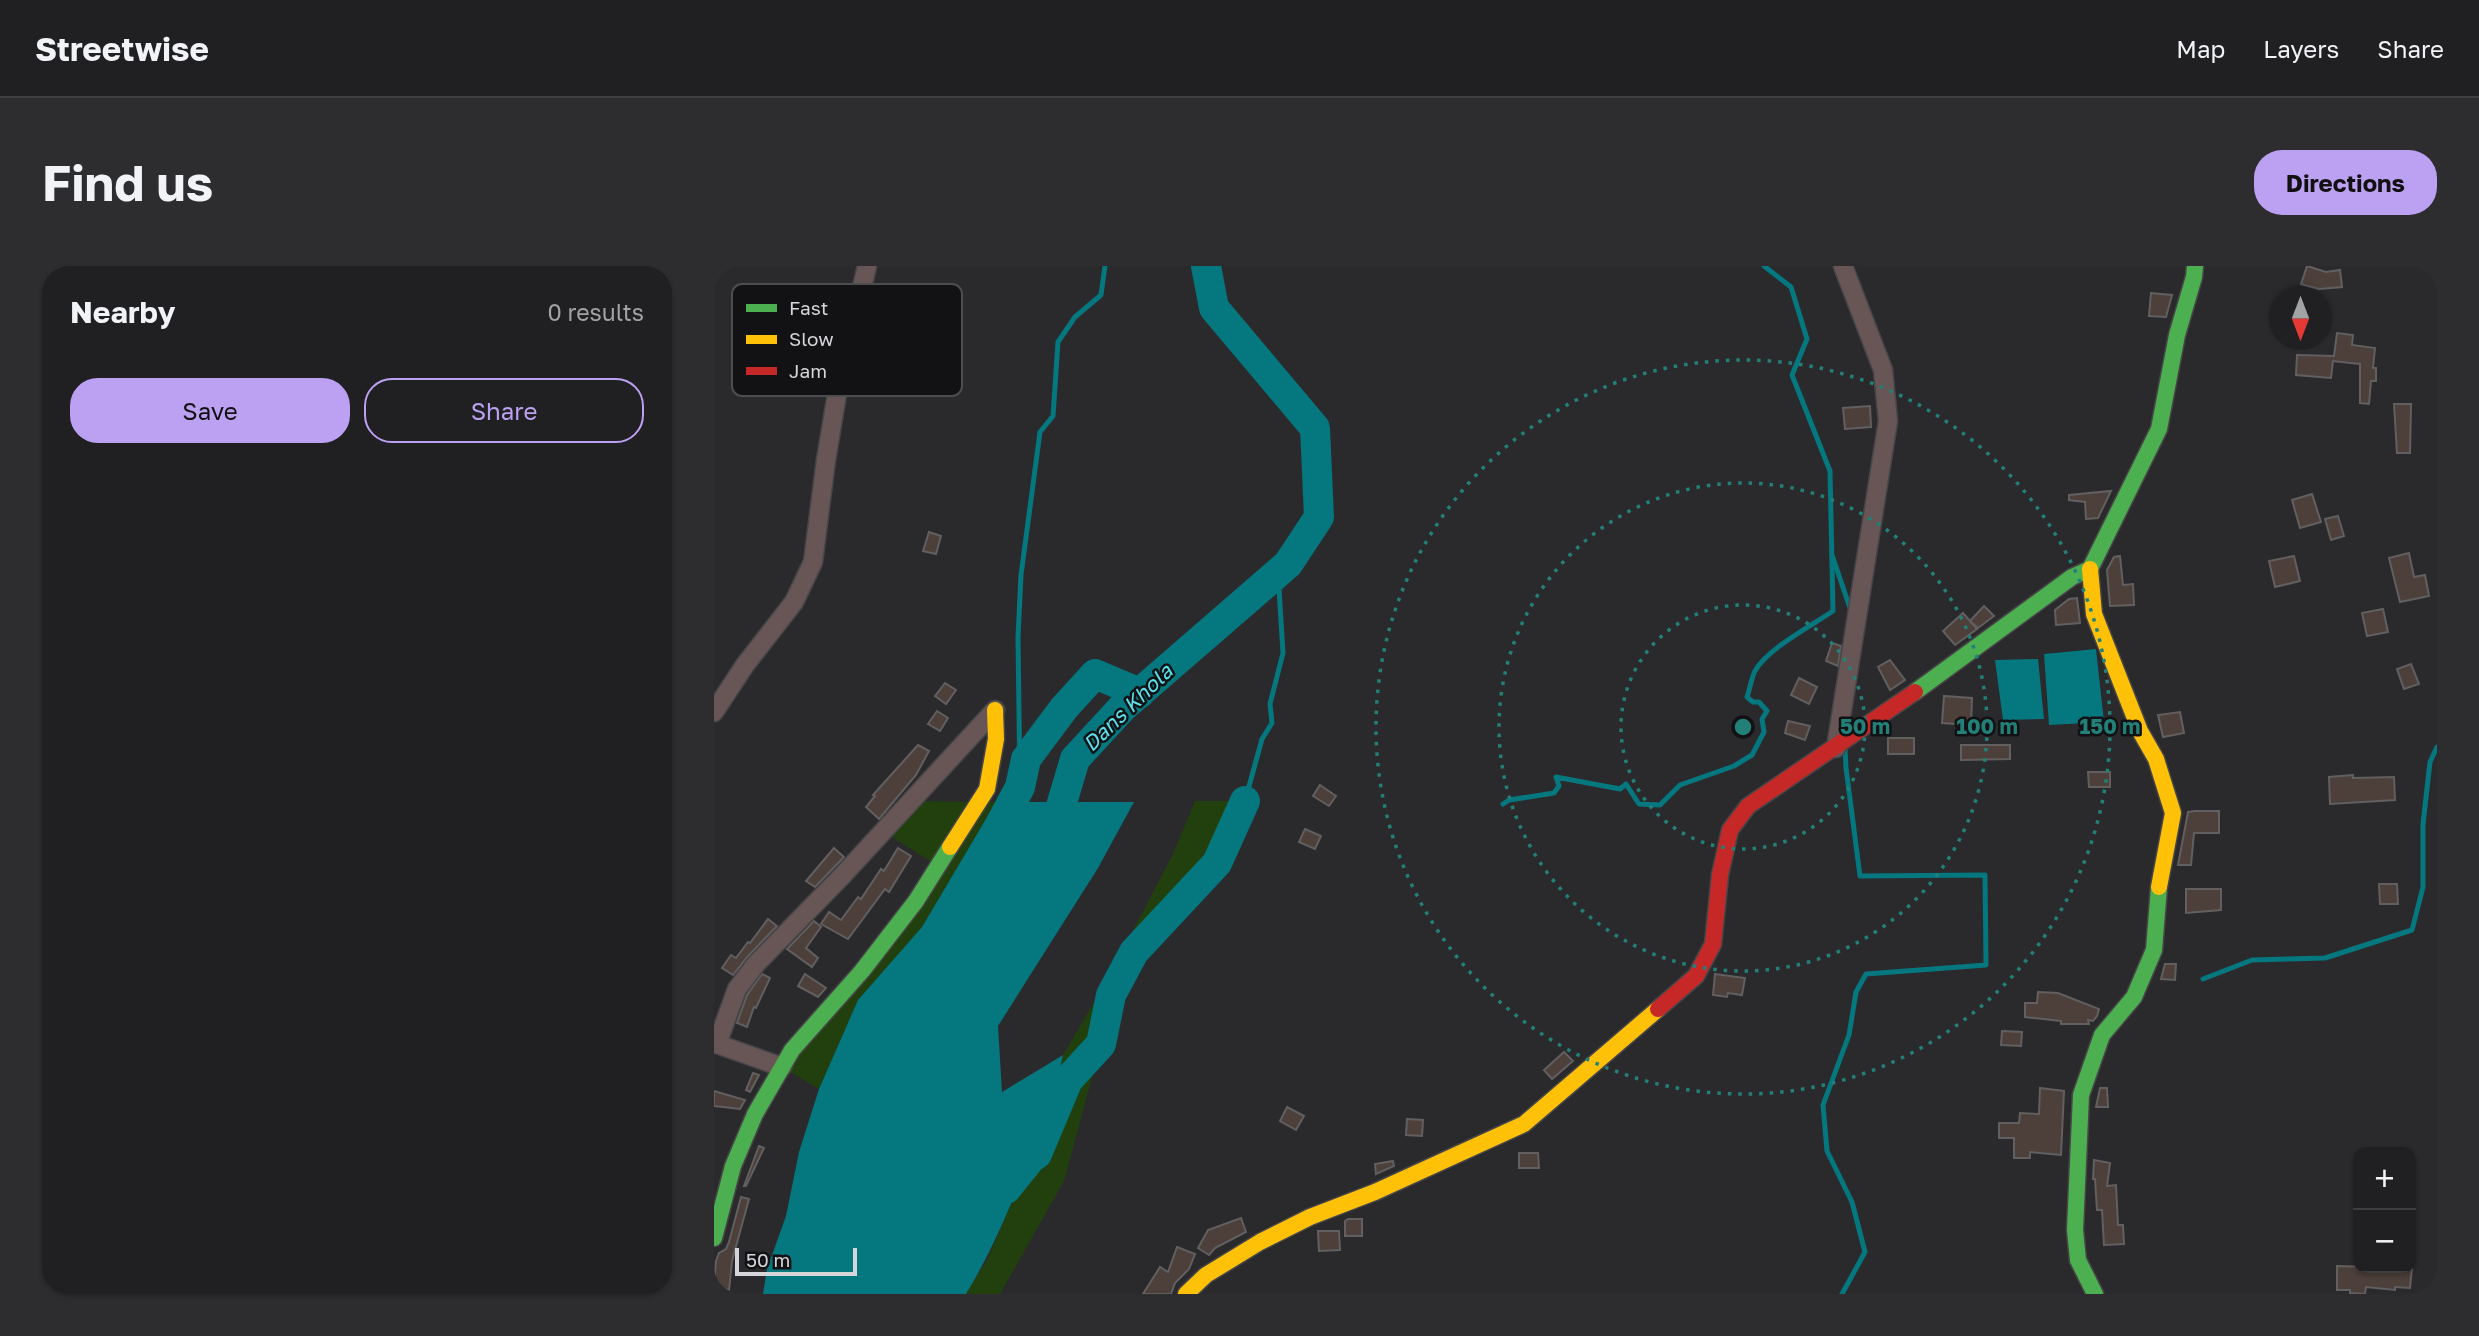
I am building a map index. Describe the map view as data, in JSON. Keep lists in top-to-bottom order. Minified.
{"water":["Dans Khola"],"legend":["Fast","Slow","Jam"],"scale_bar":"50 m","north":"bottom","page":{"header":"Streetwise","nav":["Map","Layers","Share"],"buttons":["Directions",["Save","Share"]],"title":"Find us","heading":["Nearby","0 results"],"map_buttons":["+","−"],"scale":"50 m"},"rings":["50 m","100 m","150 m"]}
